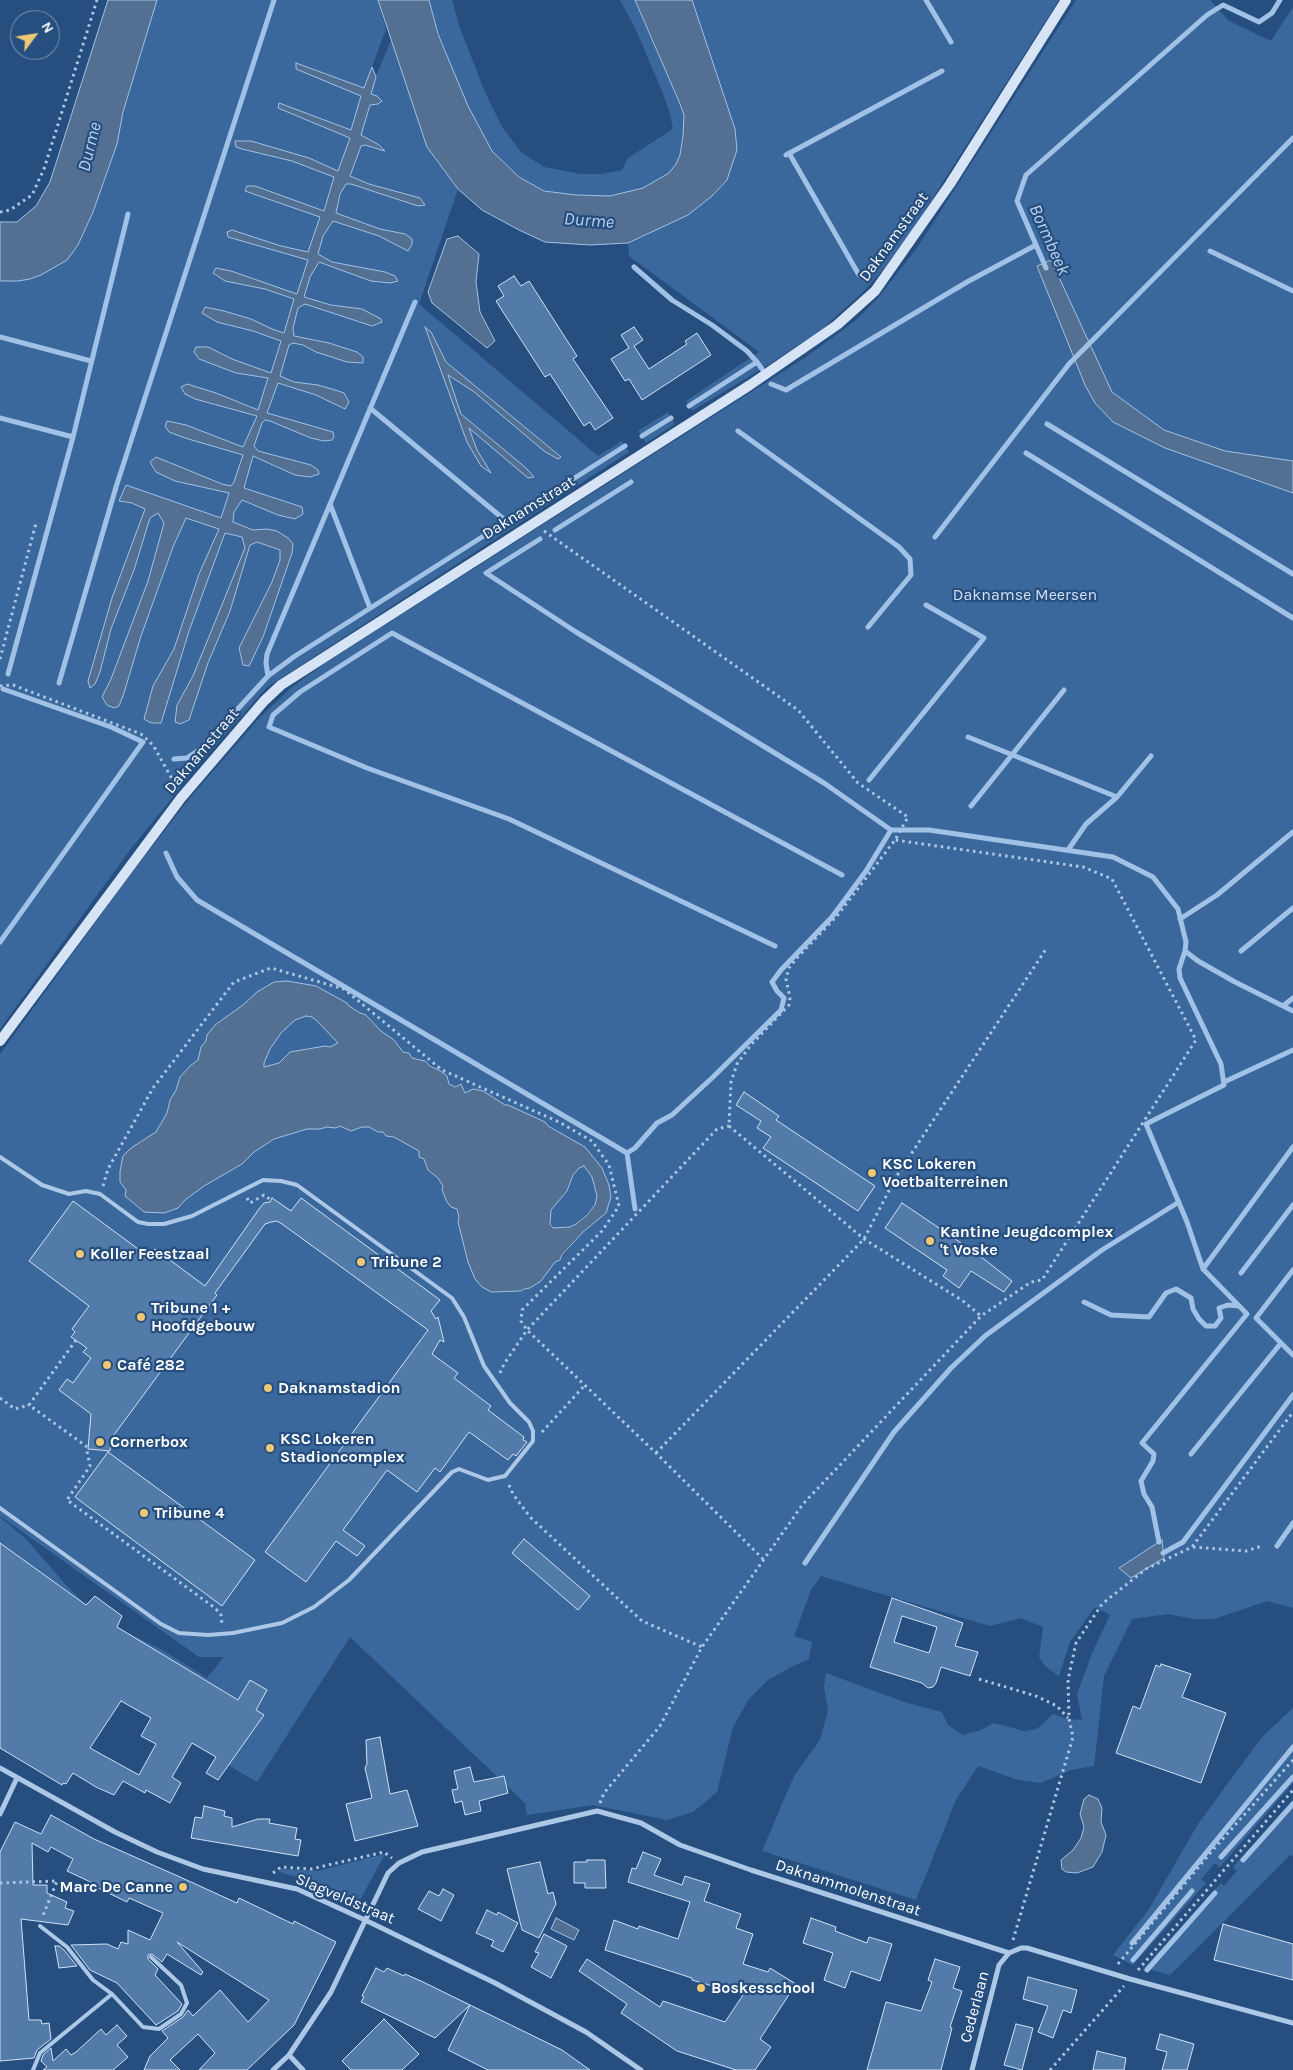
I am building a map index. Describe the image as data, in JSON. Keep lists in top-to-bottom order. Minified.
{"streets":{"street":["Daknamstraat","Daknammolenstraat","Slagveldstraat","Cederlaan"]},"crossings":[["Daknammolenstraat","Cederlaan"]],"water":["Durme","Bormbeek"],"parks":["Daknamse Meersen"],"places":["KSC Lokeren Voetbalterreinen","Kantine Jeugdcomplex 't Voske","Koller Feestzaal","Tribune 2","Tribune 1 + Hoofdgebouw","Café 282","Daknamstadion","Cornerbox","KSC Lokeren Stadioncomplex","Tribune 4","Marc De Canne","Boskesschool"],"north":"top right"}
